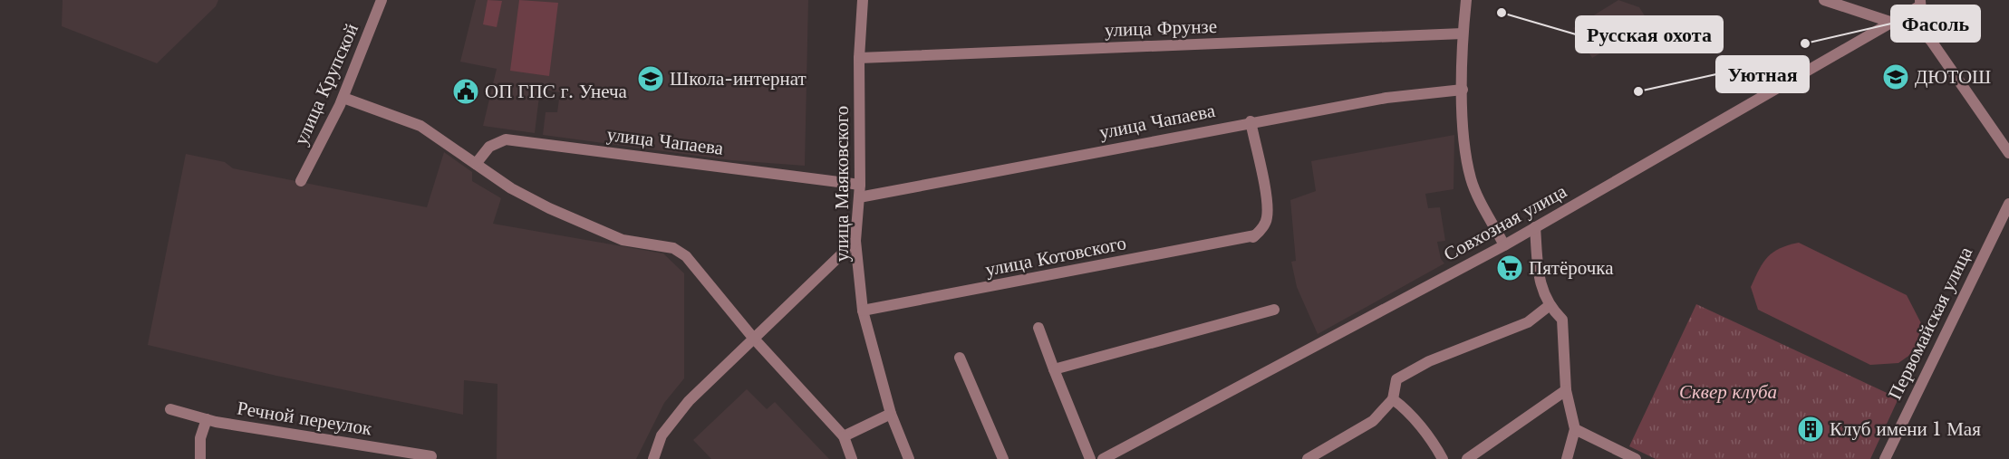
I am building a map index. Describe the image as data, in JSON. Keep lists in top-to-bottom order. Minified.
{"streets":{"street":["улица Фрунзе","улица Крупской","улица Чапаева","улица Маяковского","Совхозная улица","улица Котовского","Первомайская улица","Речной переулок"]},"crossings":[["улица Фрунзе","улица Маяковского"],["улица Чапаева","улица Маяковского"],["улица Чапаева","улица Котовского"],["улица Маяковского","улица Котовского"]],"parks":["Сквер клуба"],"places":{"other":["Русская охота","Фасоль","Уютная"],"school or university":["ДЮТОШ","Школа-интернат"],"public building":["ОП ГПС г. Унеча"],"supermarket":["Пятёрочка"],"building":["Клуб имени 1 Мая"]}}
